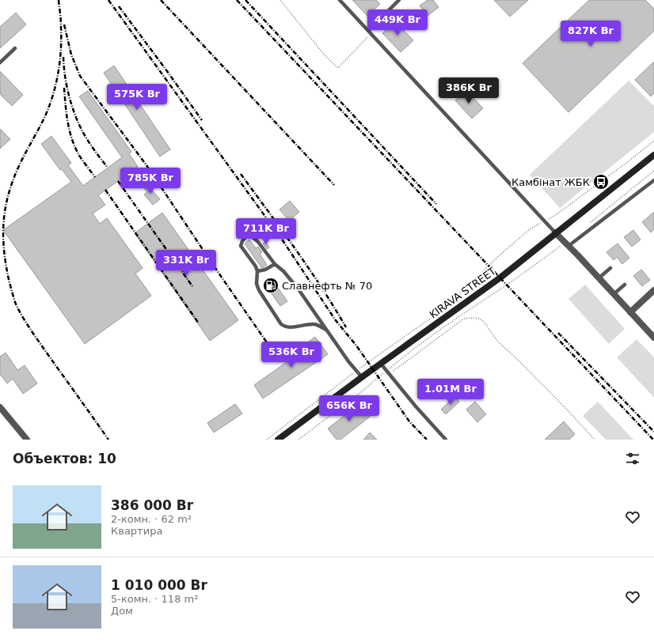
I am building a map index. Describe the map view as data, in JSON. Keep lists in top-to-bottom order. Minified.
{"streets":{"main road":["KIRAVA STREET"]},"places":{"bus stop":["Камбінат ЖБК"],"fuel station":["Славнефть № 70"]},"page":{"price":["449K Br","827K Br","386K Br","575K Br","785K Br","711K Br","331K Br","536K Br","1.01M Br","656K Br"],"heading":"Объектов: 10","list":[{"name":"386 000 Br","note":"2-комн. · 62 m² · Квартира"},{"name":"1 010 000 Br","note":"5-комн. · 118 m² · Дом"}]}}
